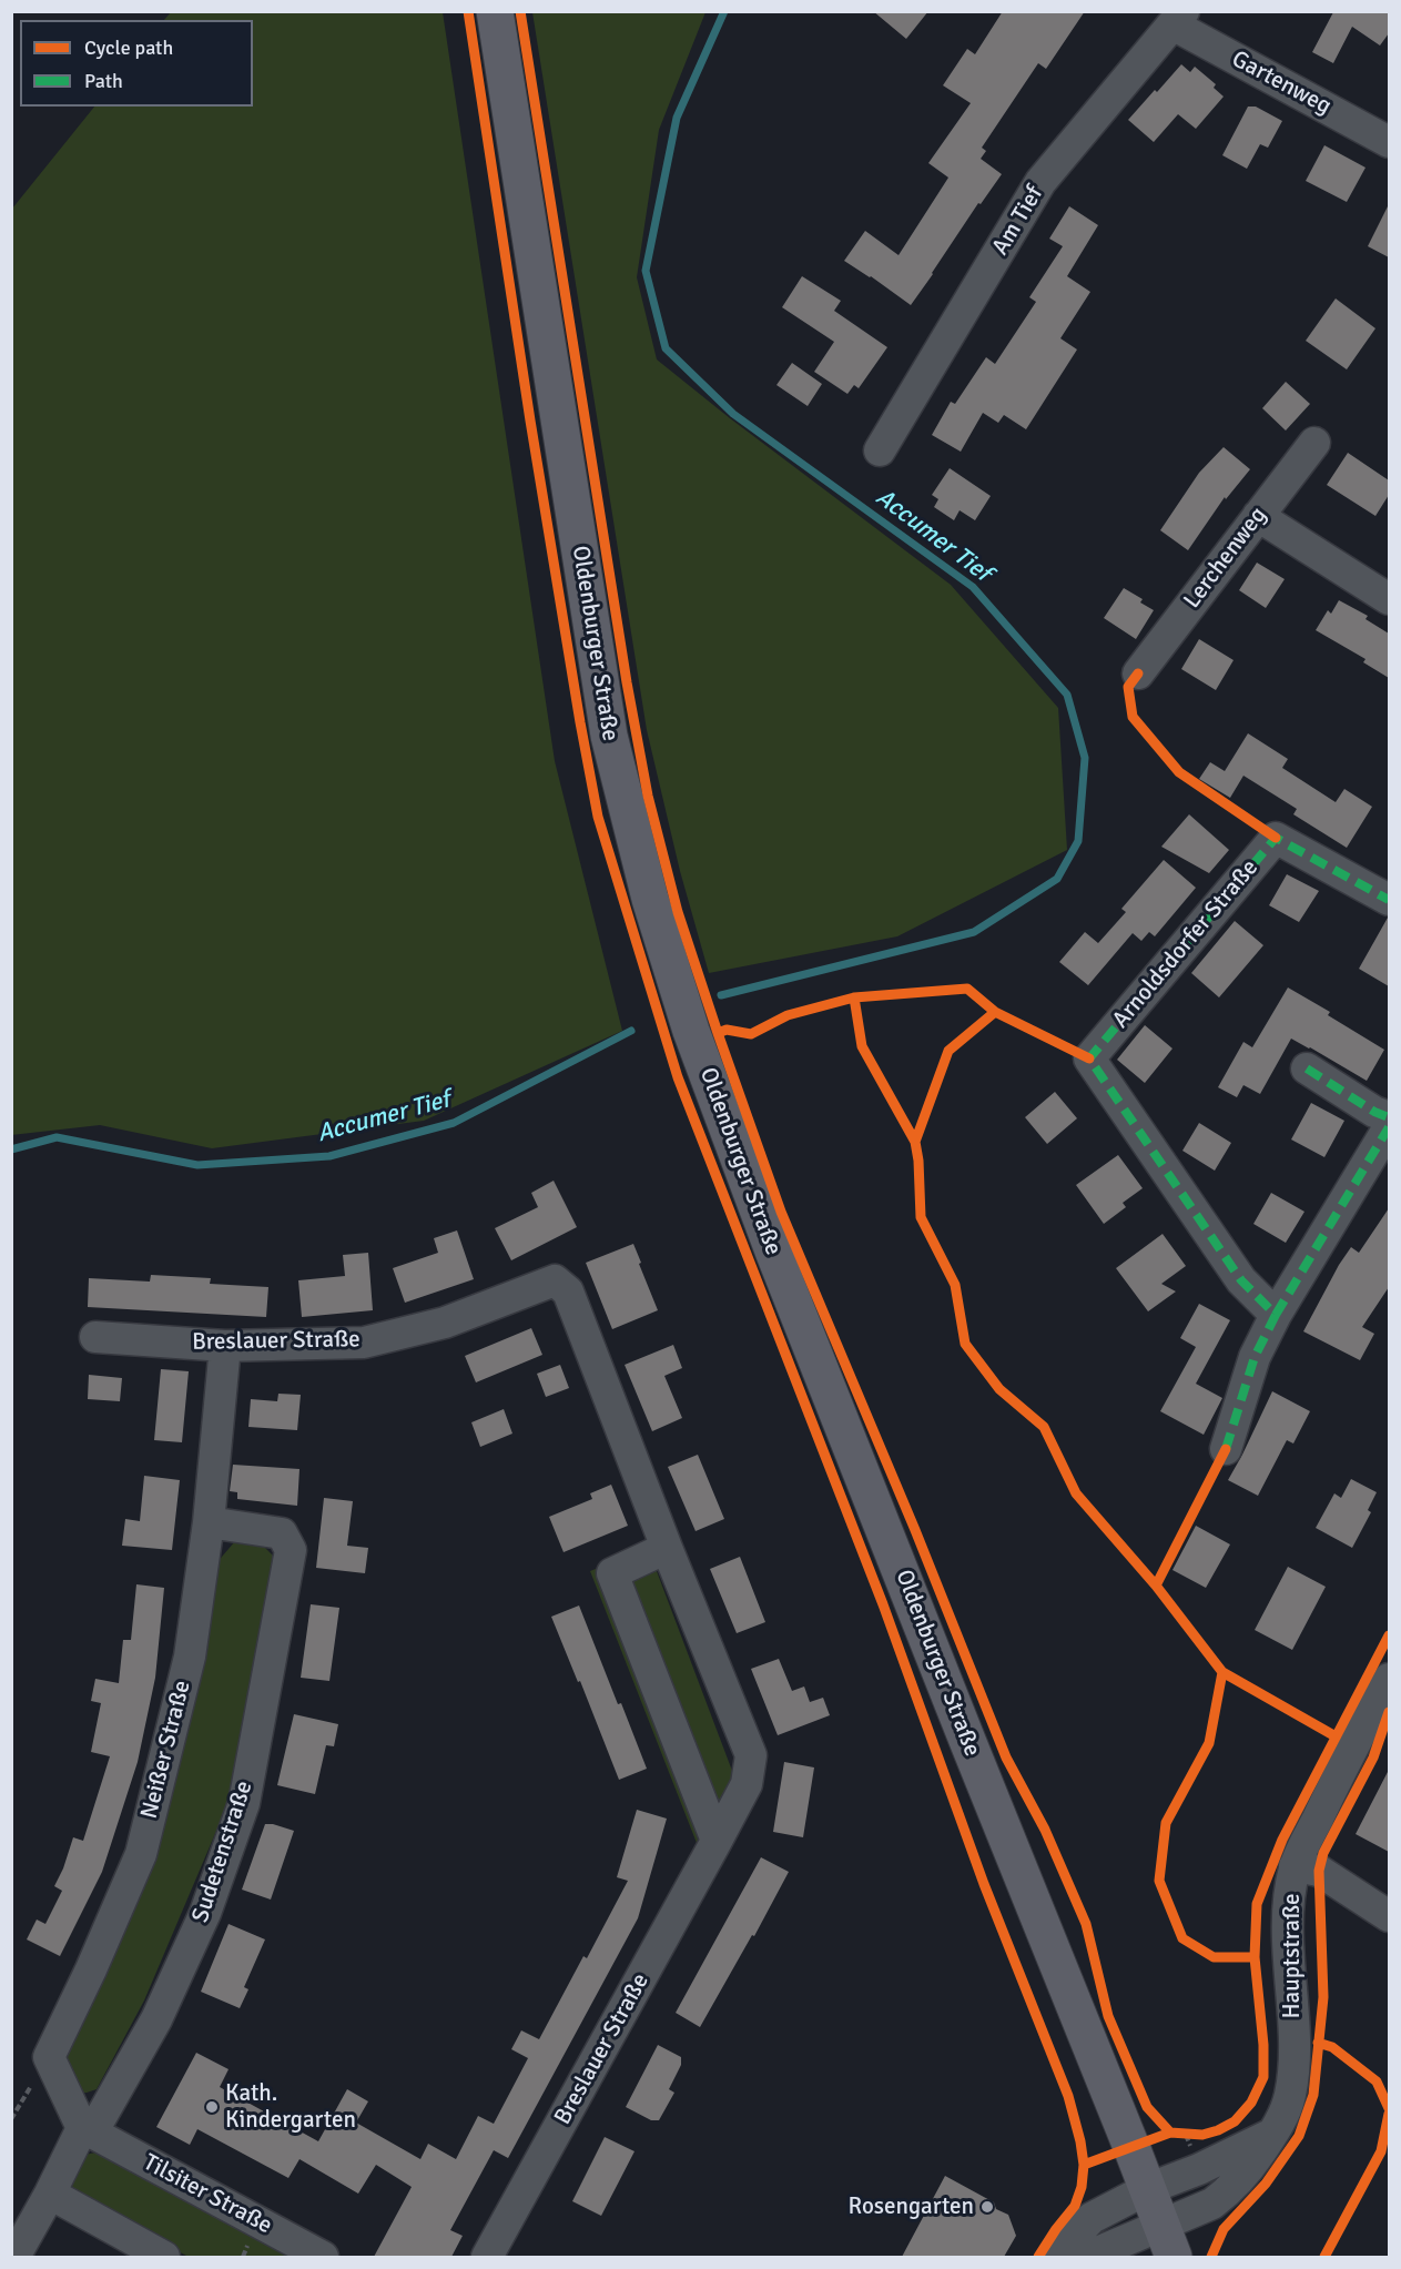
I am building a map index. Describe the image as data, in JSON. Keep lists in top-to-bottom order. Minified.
{"streets":{"main road":["Oldenburger Straße"],"street":["Gartenweg","Am Tief","Lerchenweg","Arnoldsdorfer Straße","Breslauer Straße","Neißer Straße","Sudetenstraße","Hauptstraße","Tilsiter Straße"]},"crossings":[["Gartenweg","Am Tief"],["Oldenburger Straße","Hauptstraße"],["Breslauer Straße","Neißer Straße"],["Neißer Straße","Sudetenstraße"],["Neißer Straße","Tilsiter Straße"],["Sudetenstraße","Tilsiter Straße"]],"water":["Accumer Tief"],"places":["Kath. Kindergarten","Rosengarten"],"legend":["Cycle path","Path"]}
